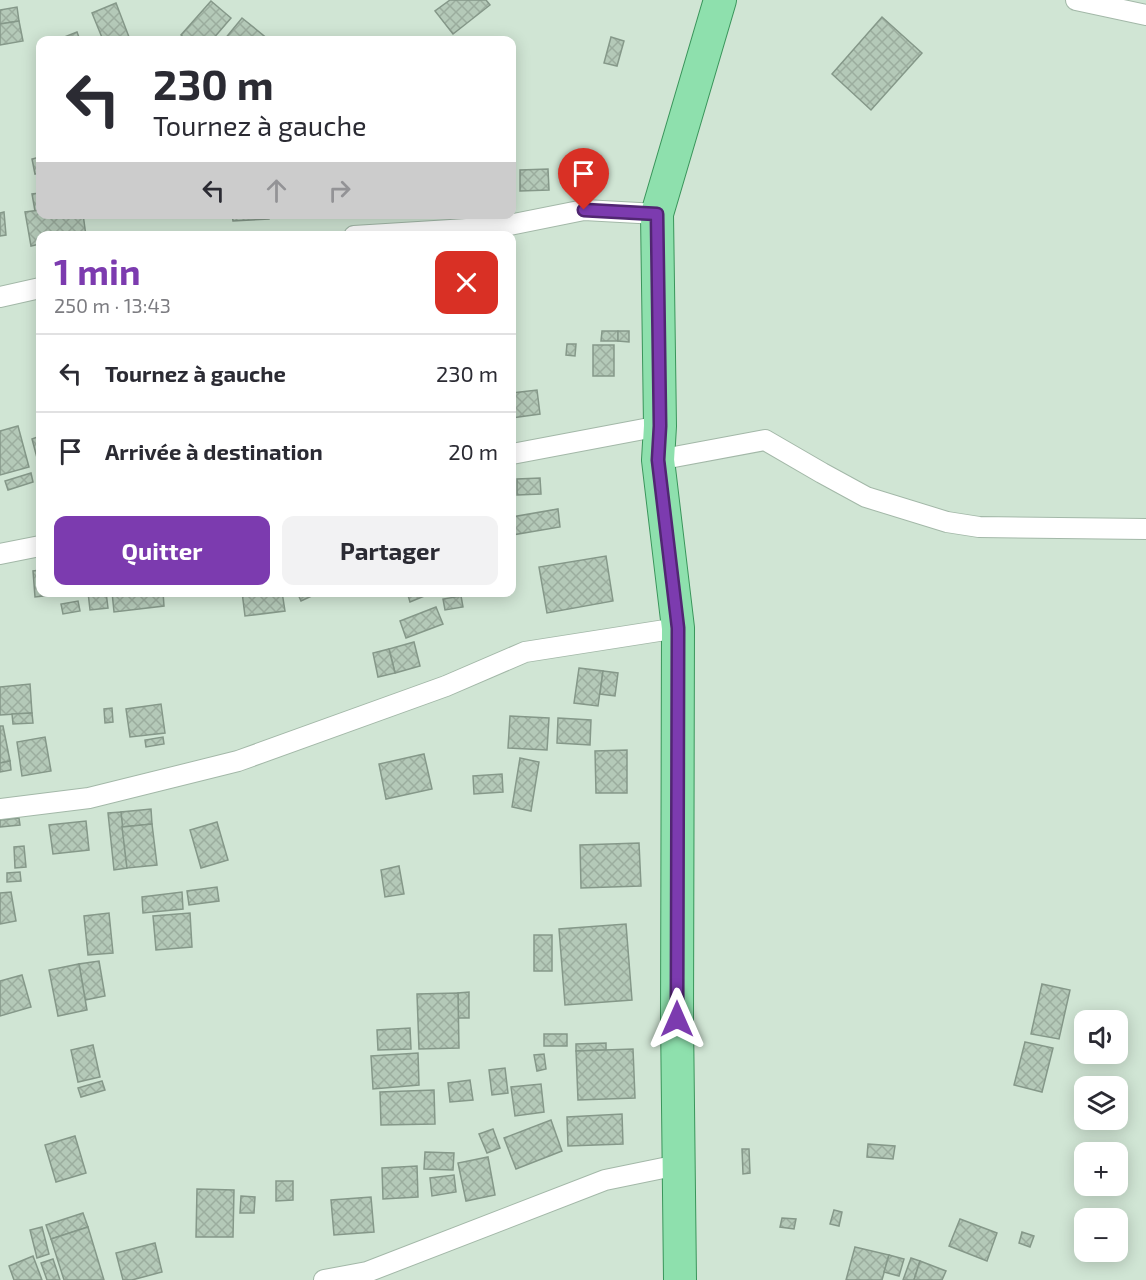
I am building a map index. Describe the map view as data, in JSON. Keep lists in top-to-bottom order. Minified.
{"page":{"turn":["230 m","Tournez à gauche"],"heading":["1 min","250 m · 13:43"],"list":[{"name":"Tournez à gauche","value":"230 m"},{"name":"Arrivée à destination","value":"20 m"}],"buttons":["Quitter","Partager"],"map_buttons":["+","−"]}}
